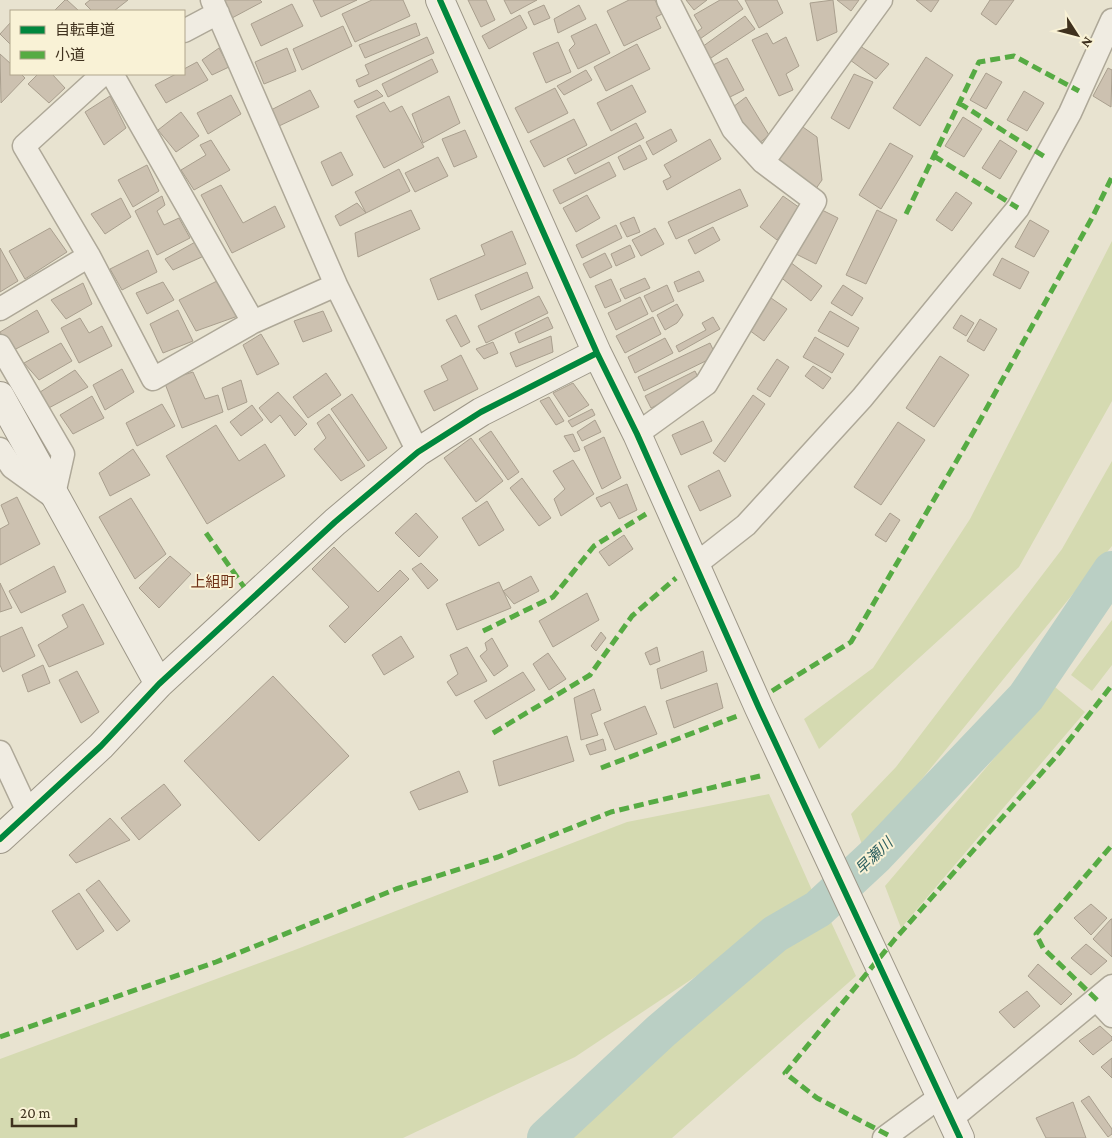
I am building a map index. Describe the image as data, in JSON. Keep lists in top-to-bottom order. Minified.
{"districts":["上組町"],"water":["早瀬川"],"legend":["自転車道","小道"],"scale_bar":"20 m","north":"bottom right"}
